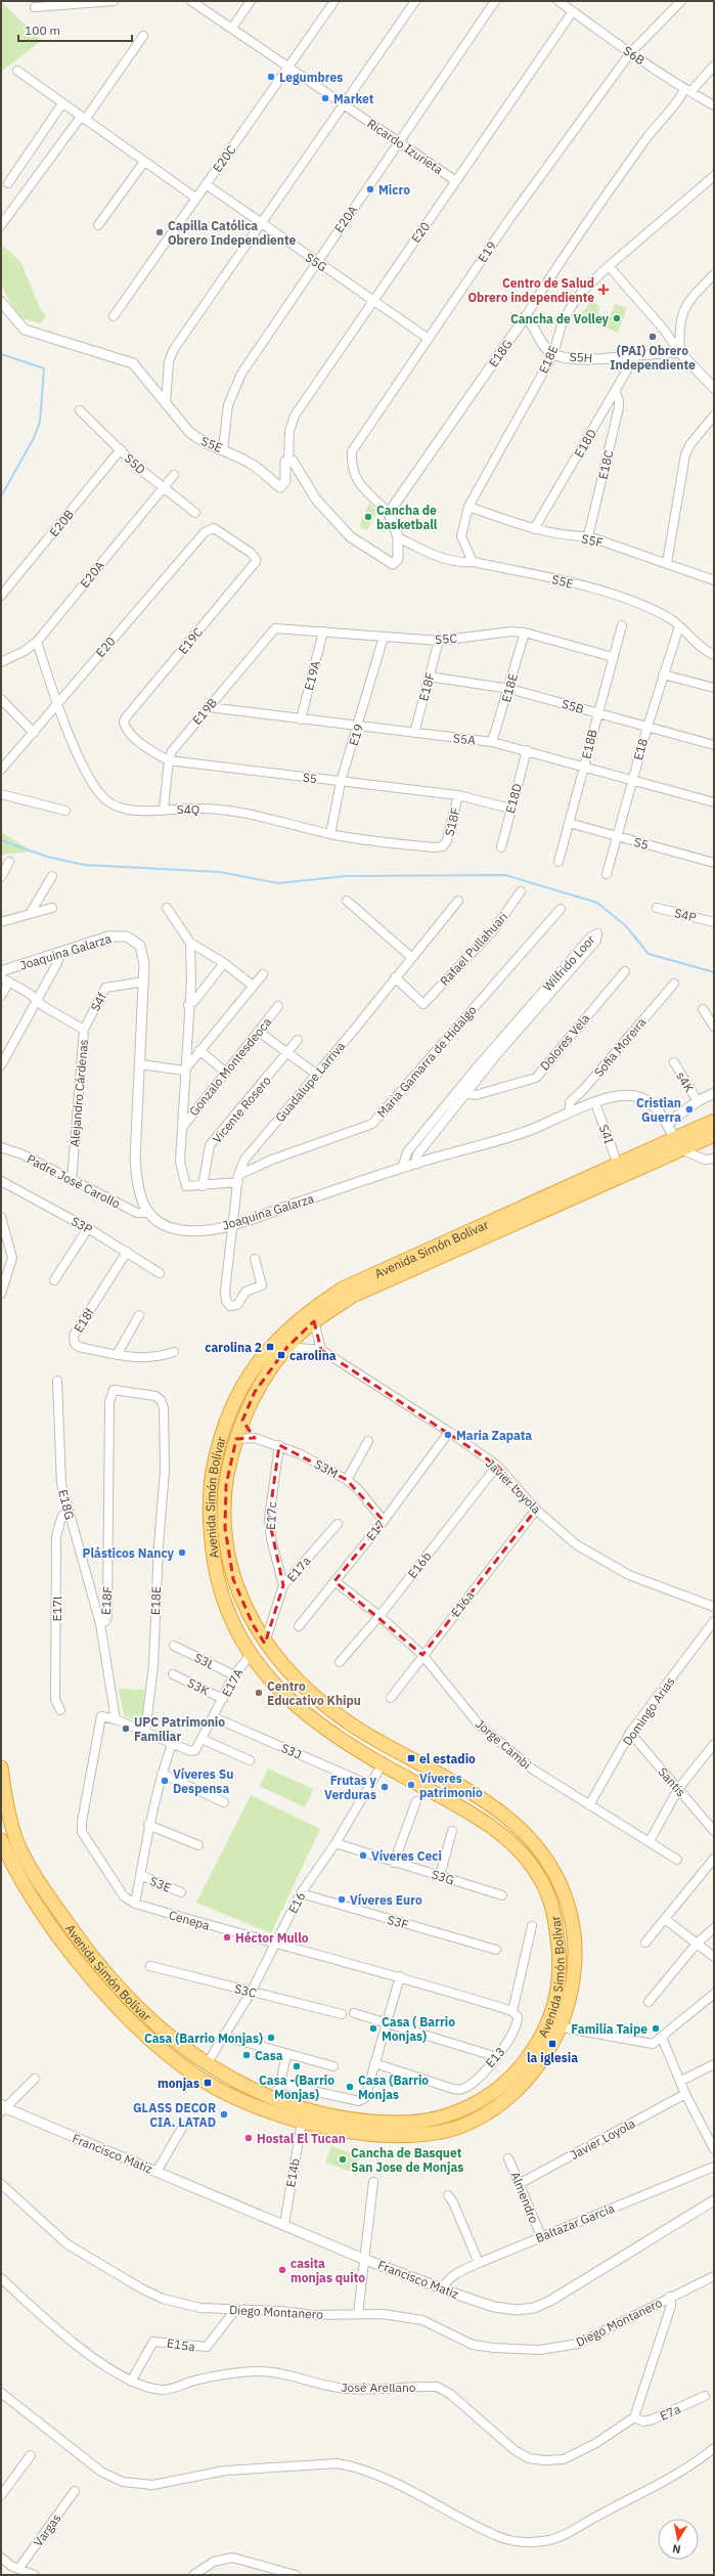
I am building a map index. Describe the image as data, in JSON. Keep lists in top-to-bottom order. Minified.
{"streets":{"highway":["Avenida Simón Bolívar"],"street":["S6B","Ricardo Izurieta","E20C","E20A","E20","E19","S5G","E18G","S5H","E18E","E18D","S5E","S5D","E18C","E20B","S5F","S5C","E19C","E19A","E18F","S5B","E19B","S5A","E18B","E18","S5","S4Q","S18F","S4P","Rafael Pullahuari","Joaquina Galarza","Wilfrido Loor","S4f","Dolores Vela","Sofia Moreira","Maria Gamarra de Hidalgo","Gonzalo Montesdeoca","Guadalupe Larriva","s4K","Alejandro Cárdenas","Vicente Rosero","S4I","Padre José Carollo","S3P","E18f","S3M","Javier Loyola","E17c","E17","E16b","E17a","E16a","E17l","S3L","E17A","S3K","Domingo Arias","Jorge Cambi","S3J","Santis","S3G","S3E","E16","Cenepa","S3F","S3C","E13","Francisco Matiz","E14b","Almendro","Baltazar García","Diego Montanero","E15a","José Arellano","E7a","Vargas"]},"crossings":[["S6B","E20"],["S6B","E19"],["S6B","E18G"],["Ricardo Izurieta","E20C"],["Ricardo Izurieta","E20A"],["Ricardo Izurieta","E20"],["E20C","S5G"],["E20A","S5G"],["E20A","S5E"],["E20A","S5D"],["E20A","S4Q"],["E20","S5G"],["E20","S5E"],["E20","E19C"],["E20","S4Q"],["E19","S5G"],["E19","E18G"],["E19","S5C"],["E19","S5A"],["E19","S5"],["E19","S4Q"],["E18G","S5H"],["E18G","E18F"],["E18G","E17l"],["S5H","E18E"],["S5H","E18D"],["E18E","S5E"],["E18E","S5F"],["E18E","S5C"],["E18E","E18F"],["E18E","S5B"],["E18E","S5A"],["E18D","E18C"],["E18D","S5F"],["E18D","S5A"],["E18D","S5"],["S5E","E18"],["S5D","E20B"],["E18C","S5F"],["S5C","E19A"],["S5C","E18F"],["S5C","E19B"],["S5C","E18B"],["E19C","S5"],["E19A","S5A"],["E18F","S5B"],["E18F","S5A"],["S5B","E18B"],["S5B","E18"],["E19B","S5A"],["E19B","S5"],["E19B","S4Q"],["S5A","E18B"],["S5A","E18"],["E18B","S5"],["E18","S5"],["S5","S18F"],["S4Q","S18F"],["Rafael Pullahuari","Guadalupe Larriva"],["Joaquina Galarza","Wilfrido Loor"],["Joaquina Galarza","S4f"],["Joaquina Galarza","Sofia Moreira"],["Joaquina Galarza","Guadalupe Larriva"],["Joaquina Galarza","S4I"],["Joaquina Galarza","Padre José Carollo"],["Joaquina Galarza","Avenida Simón Bolívar"],["Wilfrido Loor","Dolores Vela"],["S4f","Alejandro Cárdenas"],["Maria Gamarra de Hidalgo","Gonzalo Montesdeoca"],["Maria Gamarra de Hidalgo","Guadalupe Larriva"],["Maria Gamarra de Hidalgo","Vicente Rosero"],["Alejandro Cárdenas","Padre José Carollo"],["S4I","Avenida Simón Bolívar"],["S3P","E18f"],["Avenida Simón Bolívar","S3M"],["Avenida Simón Bolívar","Javier Loyola"],["Avenida Simón Bolívar","E17a"],["Avenida Simón Bolívar","E17A"],["Avenida Simón Bolívar","E16"],["Avenida Simón Bolívar","E14b"],["S3M","E17c"],["S3M","E17"],["Javier Loyola","E17"],["Javier Loyola","E16b"],["Javier Loyola","E16a"],["Javier Loyola","Almendro"],["E17c","E17a"],["E17","Jorge Cambi"],["E16b","Jorge Cambi"],["E16a","Jorge Cambi"],["S3L","E17A"],["E17A","S3K"],["E17A","S3J"],["Domingo Arias","Jorge Cambi"],["Domingo Arias","Santis"],["S3J","E16"],["S3G","E16"],["E16","Cenepa"],["E16","S3F"],["E16","S3C"],["Cenepa","E13"],["Francisco Matiz","E14b"],["Francisco Matiz","Baltazar García"],["Almendro","Baltazar García"],["Diego Montanero","E15a"],["E15a","José Arellano"],["José Arellano","E7a"]],"places":{"other":["Legumbres","Market","Micro","Capilla Católica Obrero Independiente","Cancha de Volley","(PAI) Obrero Independiente","Cancha de basketball","Cristian Guerra","Maria Zapata","Plásticos Nancy","Centro Educativo Khipu","UPC Patrimonio Familiar","Víveres Su Despensa","Víveres patrimonio","Frutas y Verduras","Víveres Ceci","Víveres Euro","Héctor Mullo","Casa ( Barrio Monjas)","Familia Taipe","Casa (Barrio Monjas)","Casa","Casa -(Barrio Monjas)","Casa (Barrio Monjas","GLASS DECOR CIA. LATAD","Hostal El Tucan","Cancha de Basquet San Jose de Monjas","casita monjas quito"],"health":["Centro de Salud Obrero independiente"],"transit":["carolina 2","carolina","el estadio","la iglesia","monjas"]},"scale_bar":"100 m","north":"bottom"}
